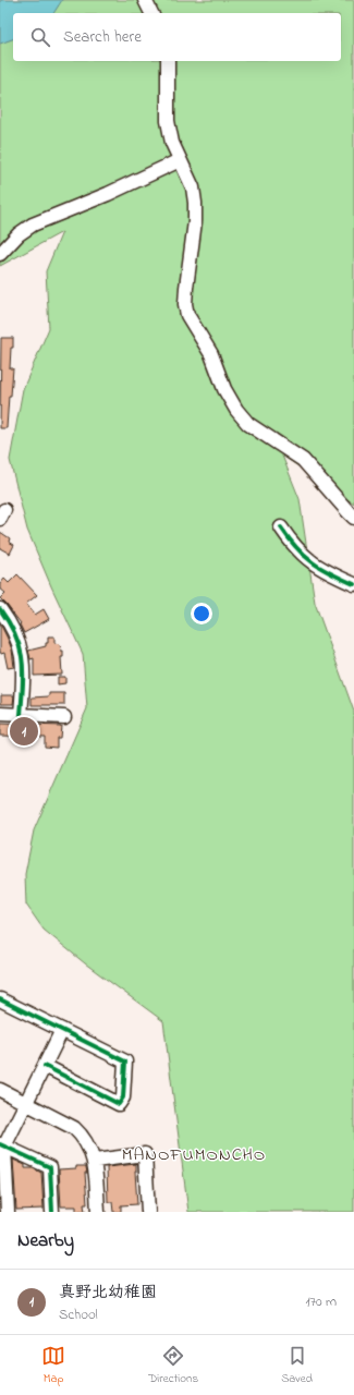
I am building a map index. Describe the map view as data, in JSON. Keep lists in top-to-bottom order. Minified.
{"districts":["MANOFUMONCHO"],"page":{"search":"Search here","pins":"1","heading":"Nearby","list":[{"mark":"1","name":"真野北幼稚園","note":"School","value":"170 m"}],"nav":["Map","Directions","Saved"]}}
